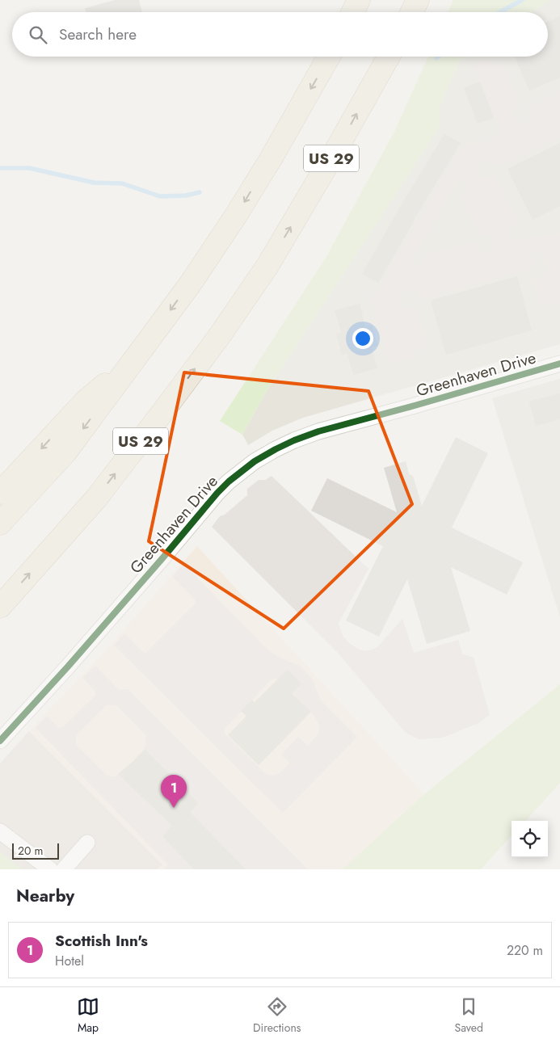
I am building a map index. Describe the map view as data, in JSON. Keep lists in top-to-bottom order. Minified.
{"streets":{"highway":["US 29"],"street":["Greenhaven Drive"]},"scale_bar":"20 m","page":{"search":"Search here","pins":"1","scale":"20 m","heading":"Nearby","list":[{"mark":"1","name":"Scottish Inn's","note":"Hotel","value":"220 m"}],"nav":["Map","Directions","Saved"]}}
